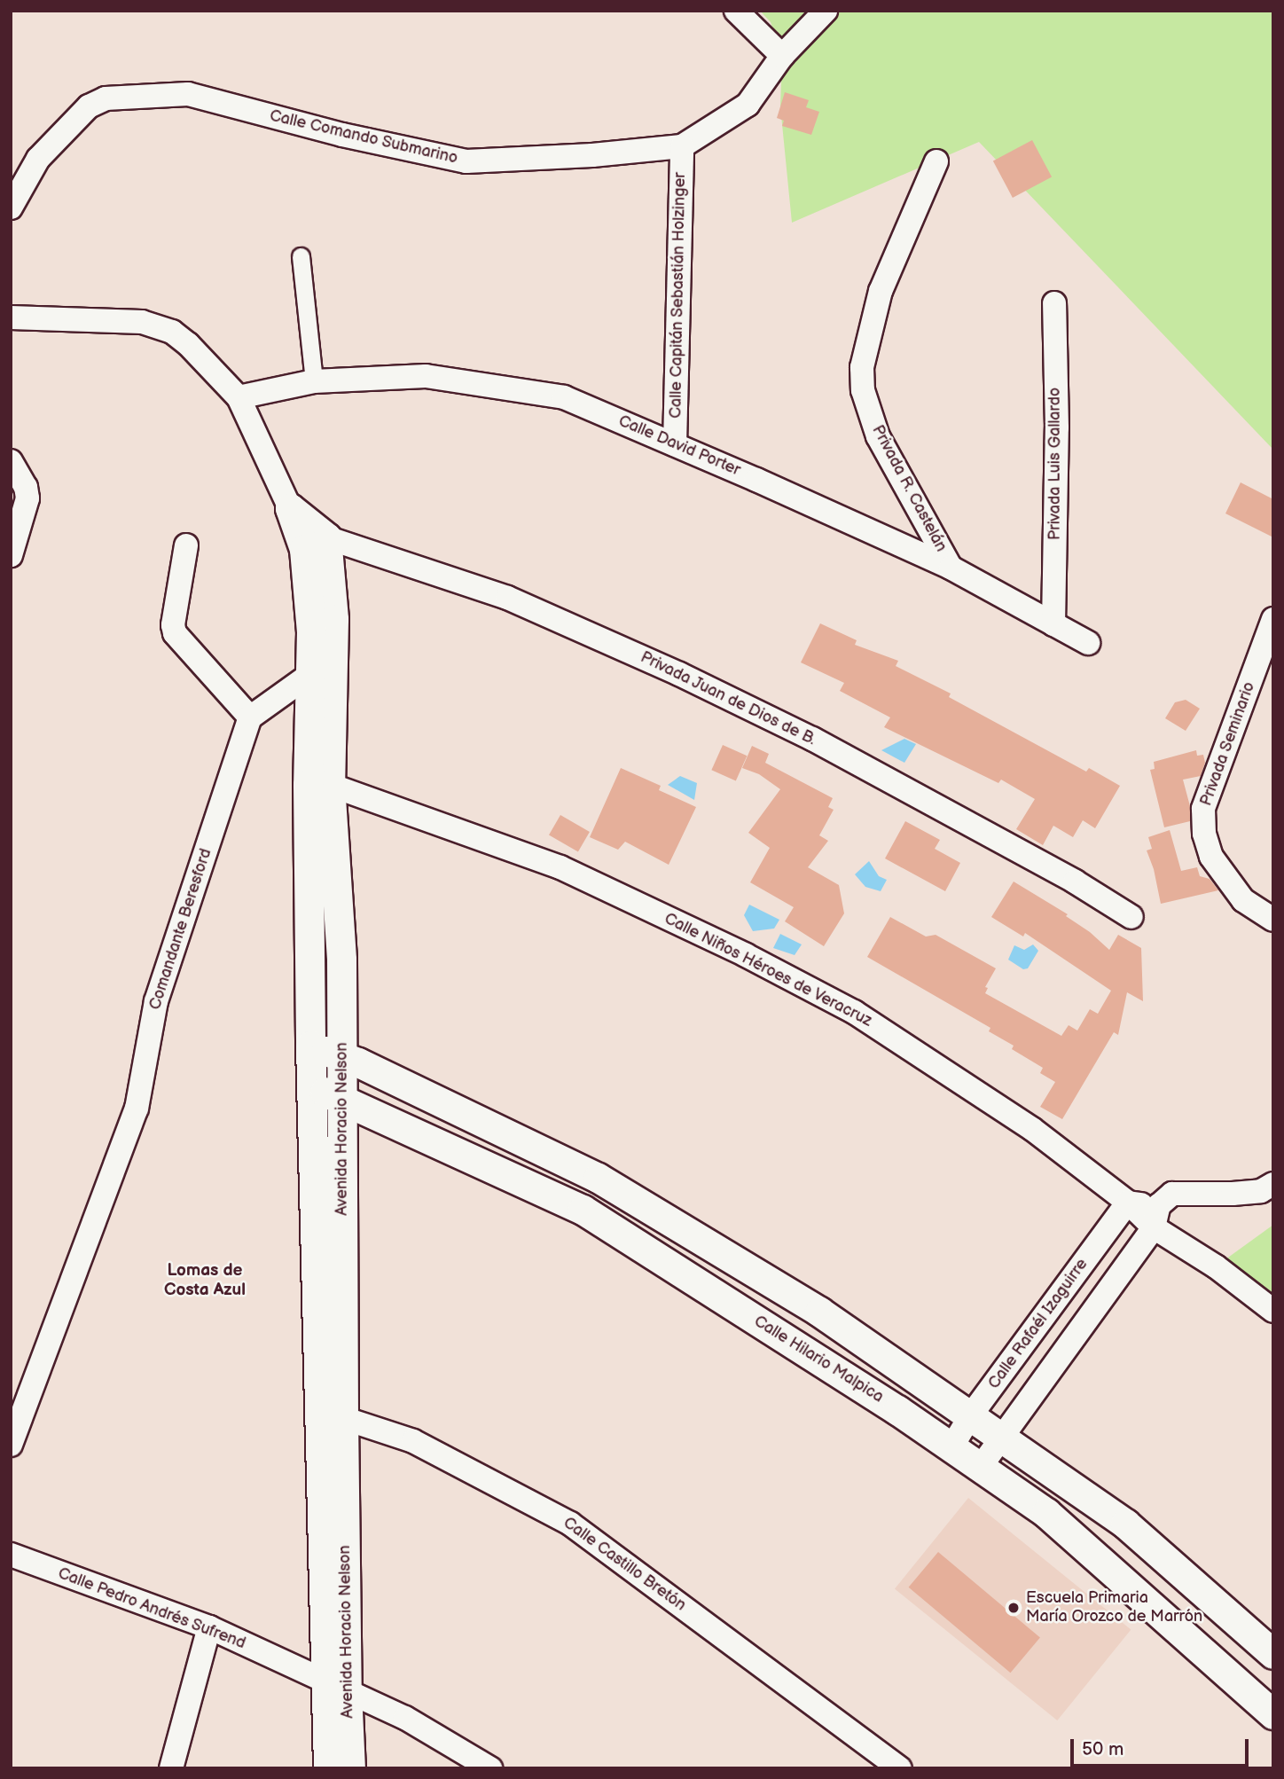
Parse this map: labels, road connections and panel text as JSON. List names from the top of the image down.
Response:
{
  "streets": {
    "street": [
      "Calle Comando Submarino",
      "Calle Capitán Sebastián Holzinger",
      "Calle David Porter",
      "Privada Luis Gallardo",
      "Privada R. Castelán",
      "Privada Juan de Dios de B.",
      "Privada Seminario",
      "Comandante Beresford",
      "Calle Niños Héroes de Veracruz",
      "Avenida Horacio Nelson",
      "Calle Rafaél Izaguirre",
      "Calle Hilario Malpica",
      "Calle Castillo Bretón",
      "Calle Pedro Andrés Sufrend"
    ]
  },
  "crossings": [
    ["Calle Comando Submarino", "Calle Capitán Sebastián Holzinger"],
    ["Calle Capitán Sebastián Holzinger", "Calle David Porter"],
    ["Calle David Porter", "Privada Luis Gallardo"],
    ["Calle David Porter", "Privada R. Castelán"],
    ["Privada Juan de Dios de B.", "Avenida Horacio Nelson"],
    ["Calle Niños Héroes de Veracruz", "Avenida Horacio Nelson"],
    ["Calle Niños Héroes de Veracruz", "Calle Rafaél Izaguirre"],
    ["Avenida Horacio Nelson", "Calle Hilario Malpica"],
    ["Avenida Horacio Nelson", "Calle Castillo Bretón"],
    ["Avenida Horacio Nelson", "Calle Pedro Andrés Sufrend"],
    ["Calle Rafaél Izaguirre", "Calle Hilario Malpica"]
  ],
  "districts": ["Lomas de Costa Azul"],
  "places": ["Escuela Primaria María Orozco de Marrón"],
  "scale_bar": "50 m"
}
